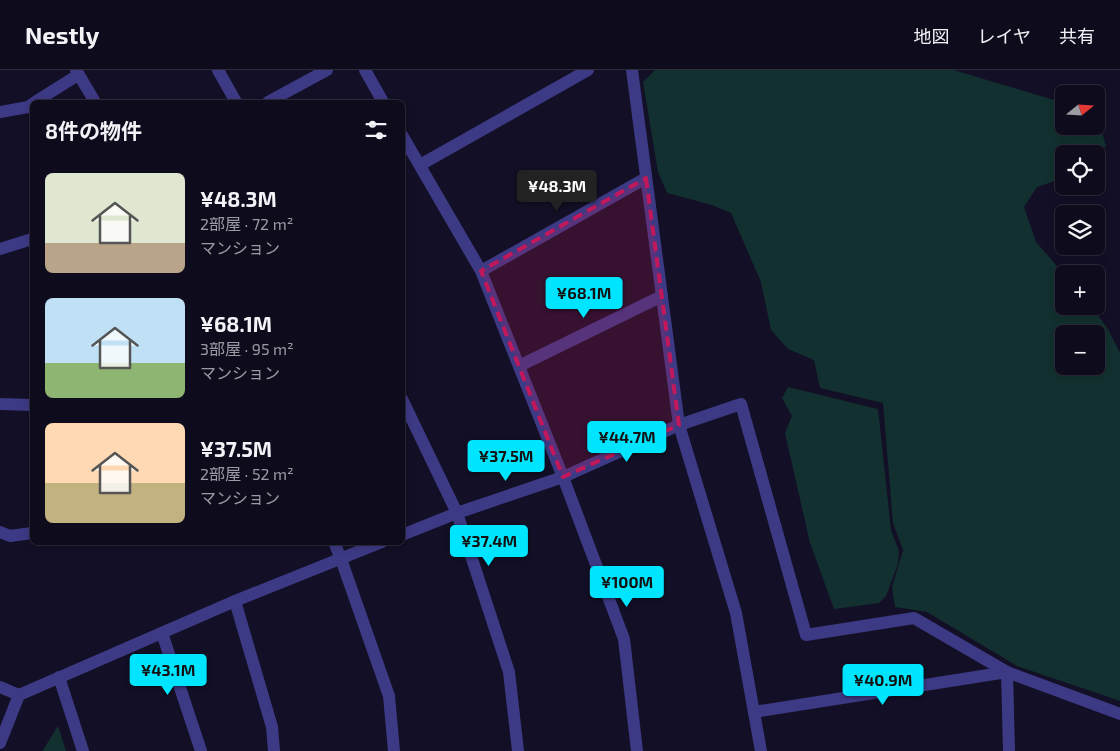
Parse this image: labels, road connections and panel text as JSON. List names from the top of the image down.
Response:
{
  "north": "right",
  "page": {
    "header": "Nestly",
    "nav": ["地図", "レイヤ", "共有"],
    "map_buttons": ["+", "−"],
    "heading": "8件の物件",
    "list": [
      {
        "name": "¥48.3M",
        "note": "2部屋 · 72 m² · マンション"
      },
      {
        "name": "¥68.1M",
        "note": "3部屋 · 95 m² · マンション"
      },
      {
        "name": "¥37.5M",
        "note": "2部屋 · 52 m² · マンション"
      }
    ],
    "price": [
      "¥48.3M",
      "¥68.1M",
      "¥44.7M",
      "¥37.5M",
      "¥37.4M",
      "¥100M",
      "¥43.1M",
      "¥40.9M"
    ]
  }
}
